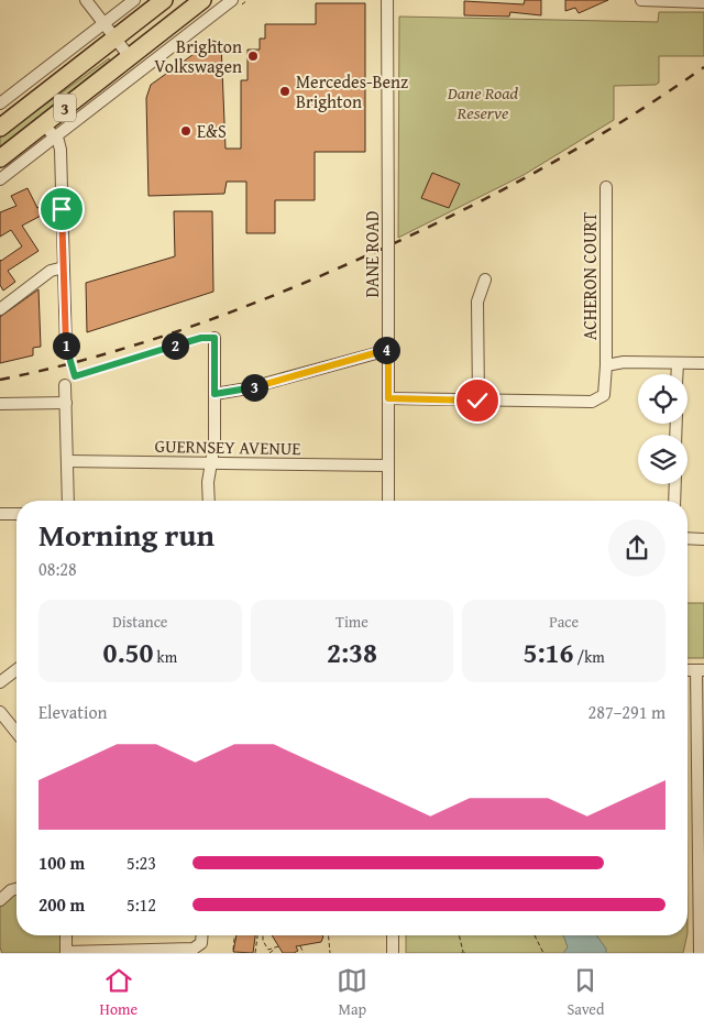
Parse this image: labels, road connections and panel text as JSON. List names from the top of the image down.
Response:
{
  "streets": {
    "highway": ["3"],
    "street": ["DANE ROAD", "ACHERON COURT", "GUERNSEY AVENUE"]
  },
  "crossings": [
    ["DANE ROAD", "ACHERON COURT"],
    ["DANE ROAD", "GUERNSEY AVENUE"]
  ],
  "parks": ["Dane Road Reserve"],
  "places": ["Brighton Volkswagen", "Mercedes-Benz Brighton", "E&S"],
  "page": {
    "pins": [
      "1",
      "2",
      "4",
      "3"
    ],
    "heading": ["Morning run", "08:28"],
    "stats": [
      ["Distance", "0.50 km"],
      ["Time", "2:38"],
      ["Pace", "5:16 /km"]
    ],
    "chart": ["Elevation", "287–291 m"],
    "list": [
      {
        "name": "100 m",
        "note": "5:23"
      },
      {
        "name": "200 m",
        "note": "5:12"
      }
    ],
    "tabs": ["Home", "Map", "Saved"]
  }
}
